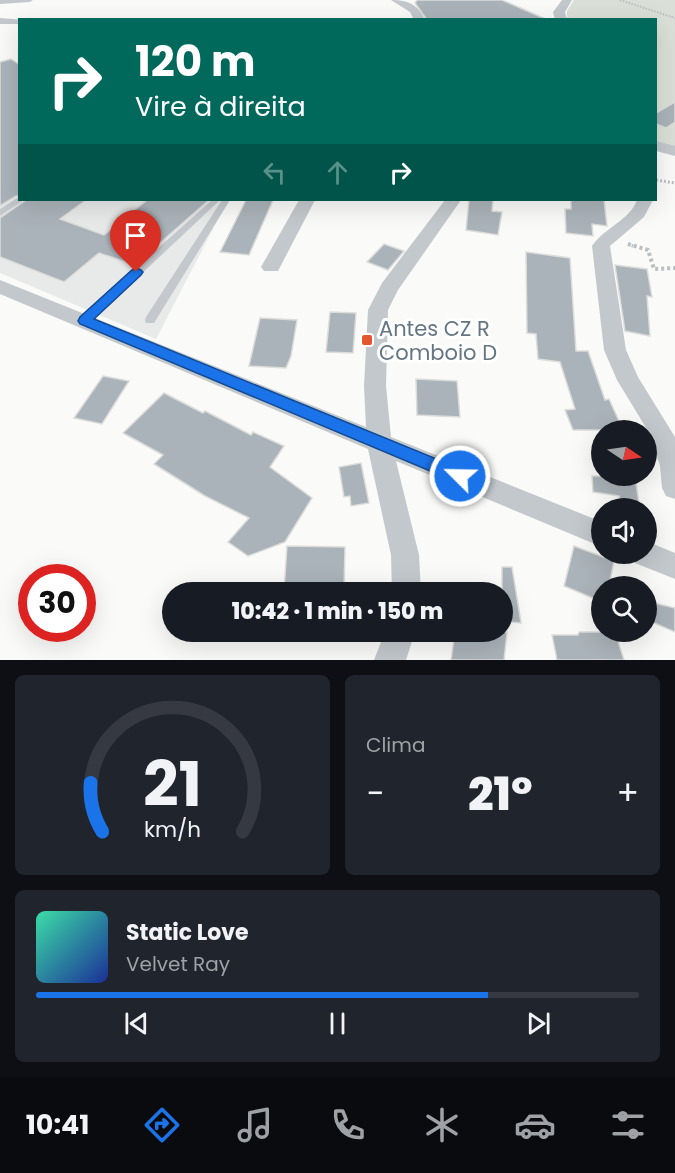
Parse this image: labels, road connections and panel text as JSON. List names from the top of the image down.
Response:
{
  "places": {
    "transit": ["Antes CZ R Comboio D"]
  },
  "north": "right",
  "page": {
    "turn": ["120 m", "Vire à direita"],
    "limit": "30",
    "trip": "10:42 · 1 min · 150 m",
    "tile": "Clima",
    "heat": ["−", "21°", "+"],
    "song": ["Static Love", "Velvet Ray"],
    "tabs": "10:41",
    "gauge": ["21", "km/h"]
  }
}
